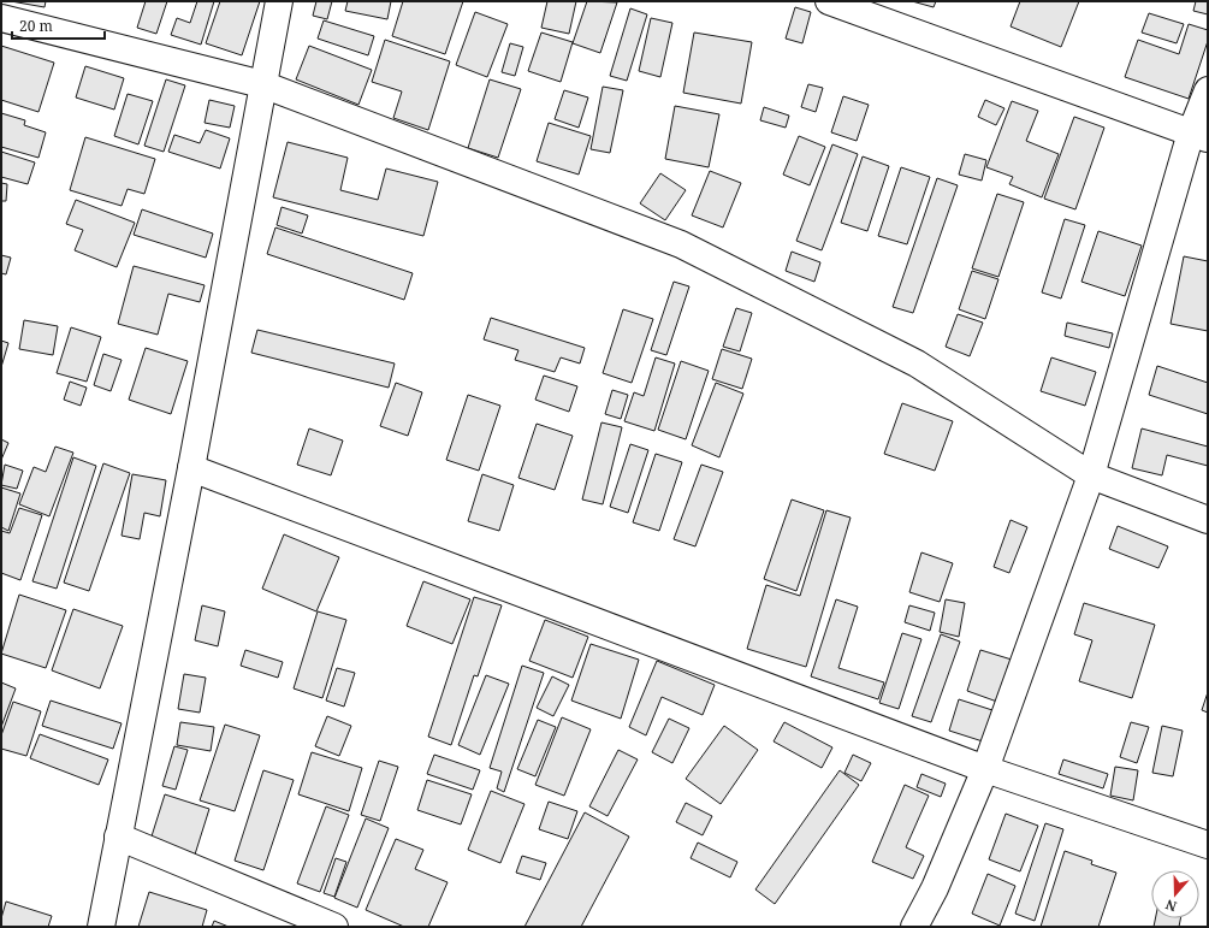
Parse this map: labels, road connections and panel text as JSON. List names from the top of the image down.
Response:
{
  "scale_bar": "20 m",
  "north": "bottom"
}
